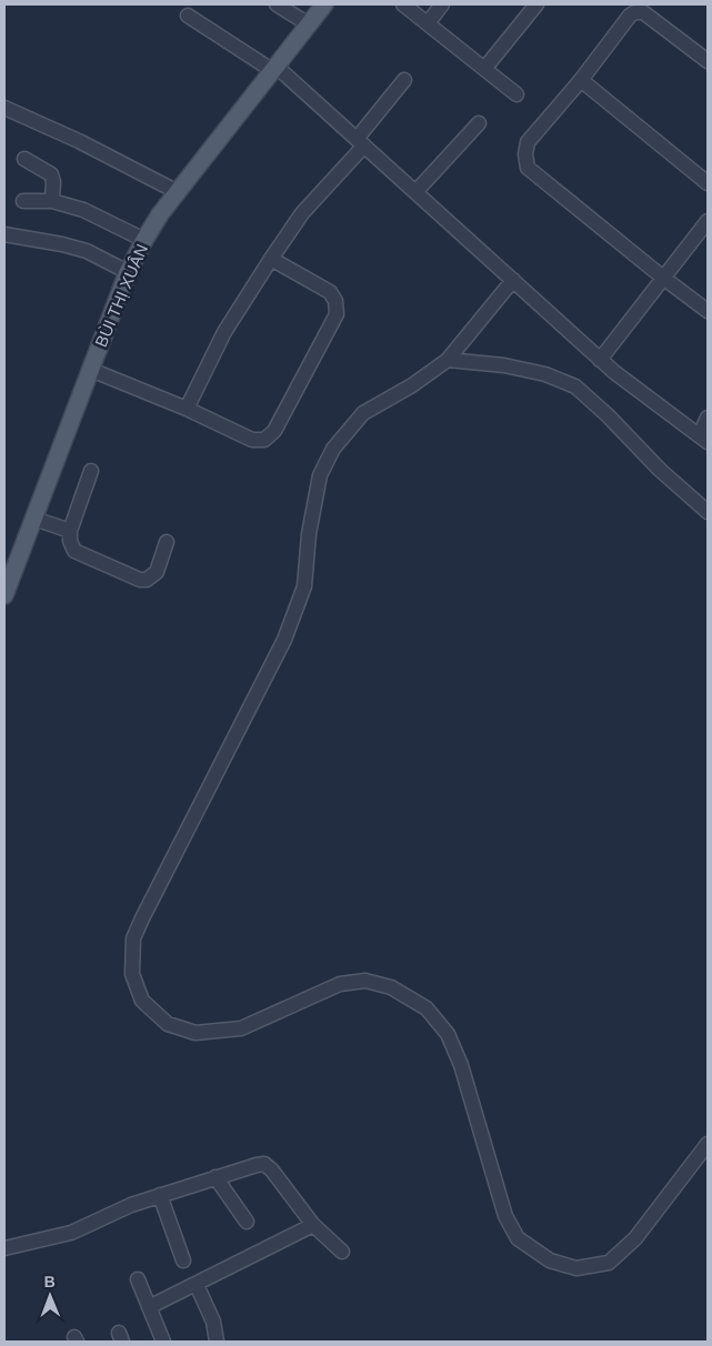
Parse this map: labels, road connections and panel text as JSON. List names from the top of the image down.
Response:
{
  "streets": {
    "main road": ["BÙI THỊ XUÂN"]
  },
  "north": "top"
}
